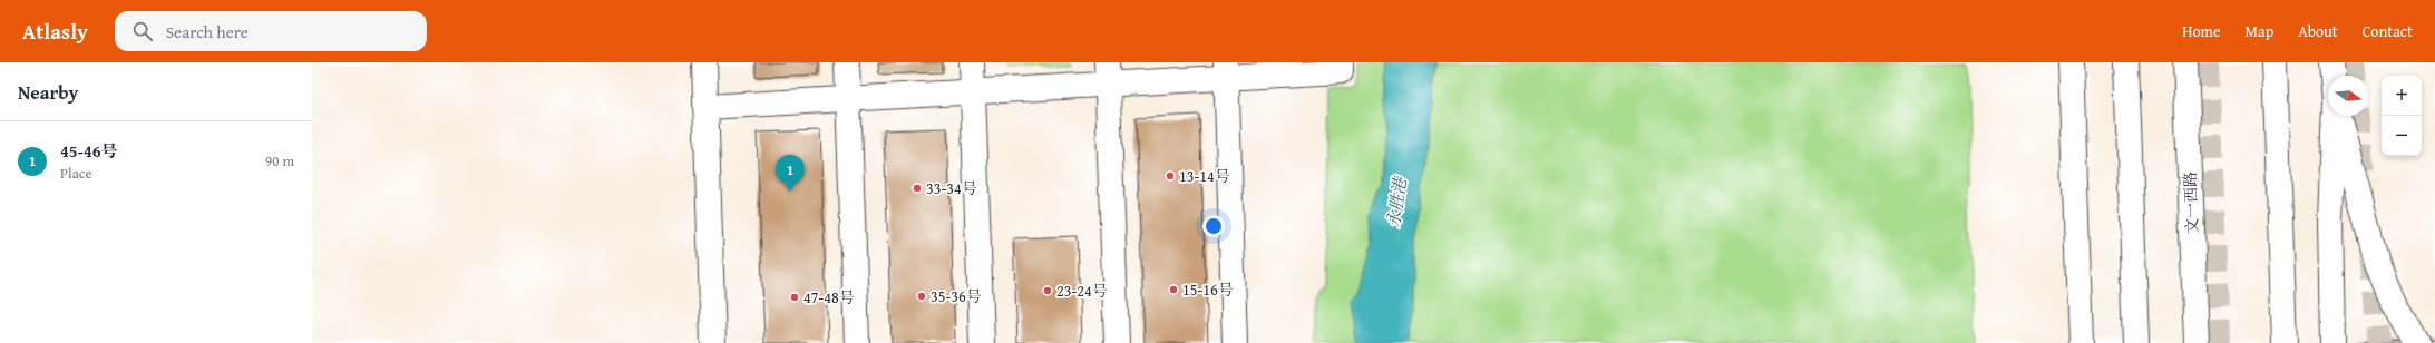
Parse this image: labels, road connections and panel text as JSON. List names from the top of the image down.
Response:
{
  "streets": {
    "main road": ["文一西路"]
  },
  "water": ["永胜港"],
  "places": [
    "13-14号",
    "33-34号",
    "15-16号",
    "23-24号",
    "35-36号",
    "47-48号"
  ],
  "north": "right",
  "page": {
    "header": "Atlasly",
    "search": "Search here",
    "nav": [
      "Home",
      "Map",
      "About",
      "Contact"
    ],
    "heading": "Nearby",
    "map_buttons": ["+", "−"],
    "list": [
      {
        "mark": "1",
        "name": "45-46号",
        "note": "Place",
        "value": "90 m"
      }
    ],
    "pins": "1"
  }
}
